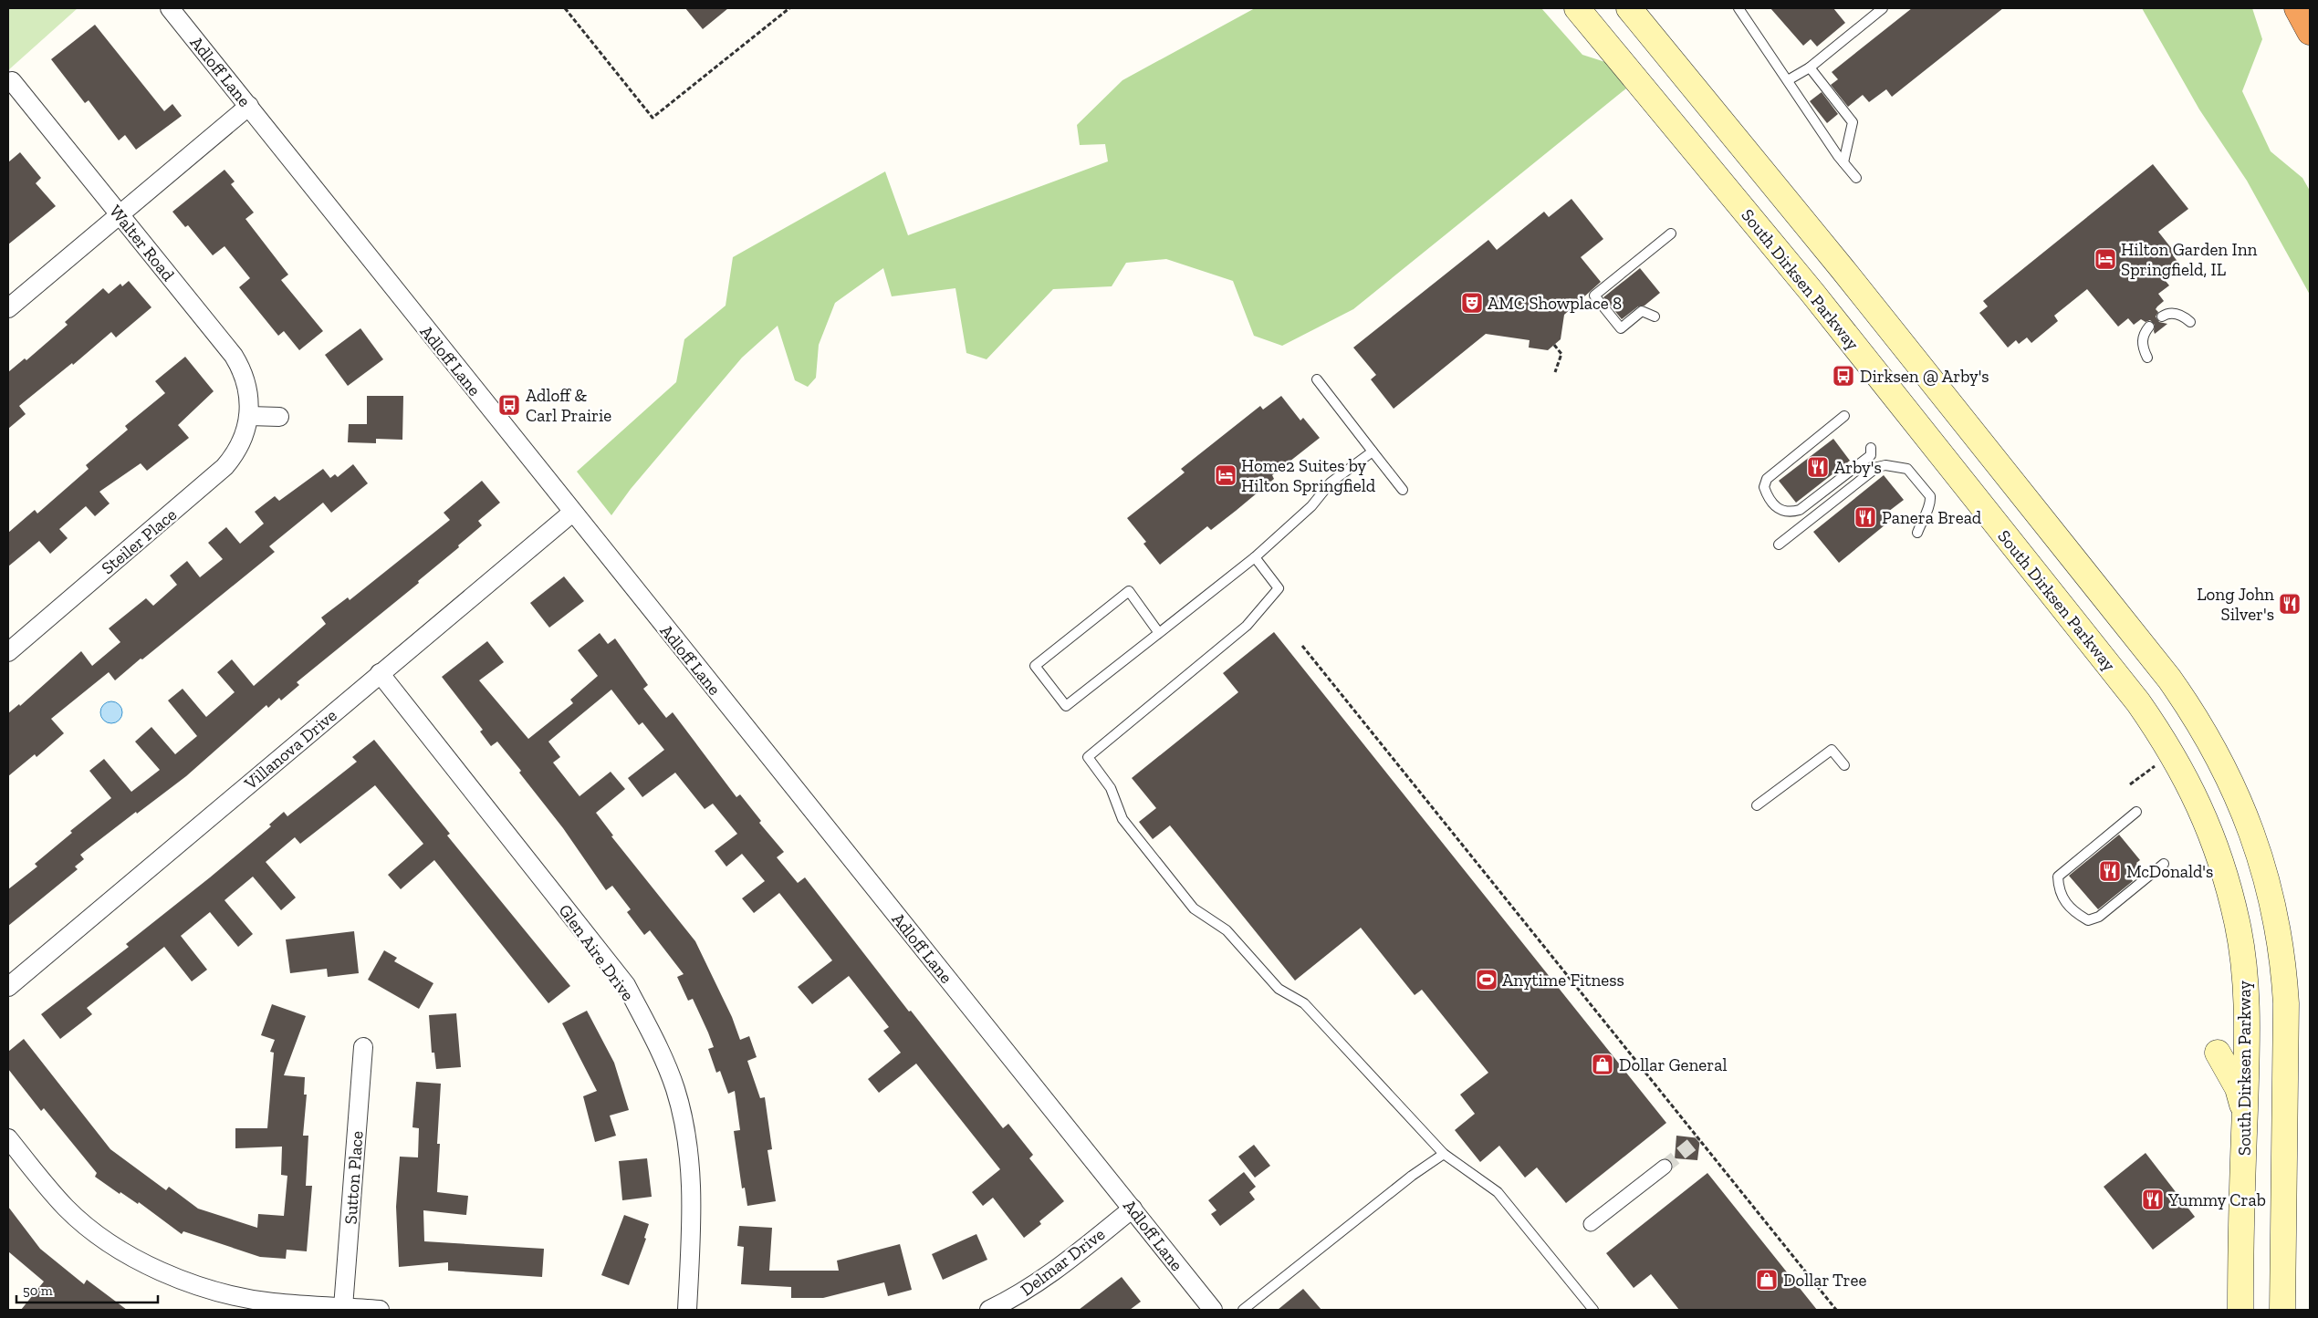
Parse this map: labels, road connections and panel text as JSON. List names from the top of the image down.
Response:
{
  "streets": {
    "main road": ["South Dirksen Parkway"],
    "street": [
      "Adloff Lane",
      "Walter Road",
      "Steiler Place",
      "Villanova Drive",
      "Glen Aire Drive",
      "Sutton Place",
      "Delmar Drive"
    ]
  },
  "crossings": [
    ["Adloff Lane", "Villanova Drive"],
    ["Adloff Lane", "Delmar Drive"],
    ["Walter Road", "Steiler Place"],
    ["Villanova Drive", "Glen Aire Drive"]
  ],
  "places": {
    "hotel": ["Hilton Garden Inn Springfield, IL", "Home2 Suites by Hilton Springfield"],
    "theatre": ["AMC Showplace 8"],
    "bus stop": ["Dirksen @ Arby's", "Adloff & Carl Prairie"],
    "restaurant": [
      "Arby's",
      "Panera Bread",
      "Long John Silver's",
      "McDonald's",
      "Yummy Crab"
    ],
    "sports": ["Anytime Fitness"],
    "shop": ["Dollar General", "Dollar Tree"]
  },
  "scale_bar": "50 m"
}
